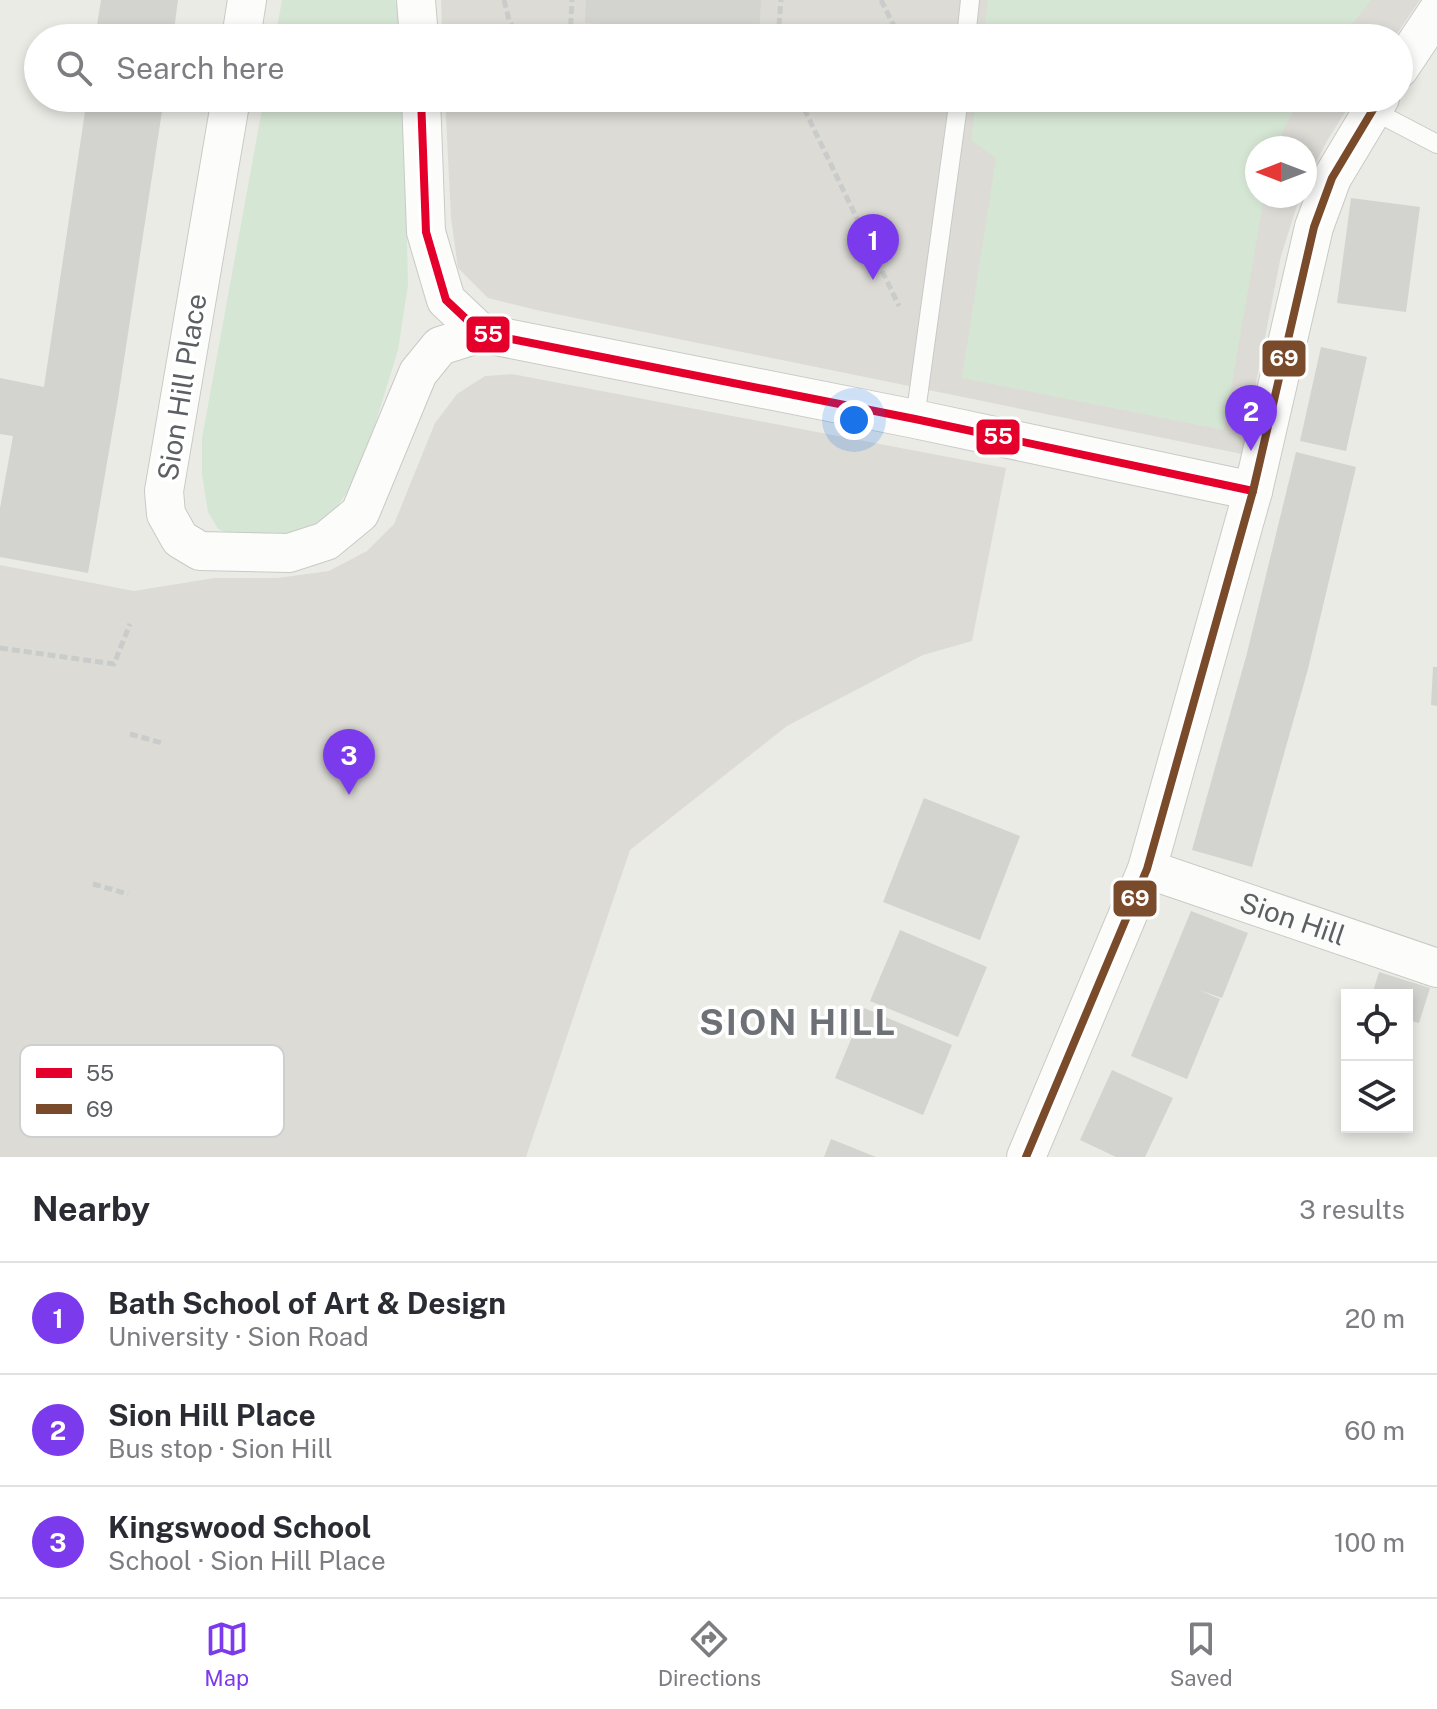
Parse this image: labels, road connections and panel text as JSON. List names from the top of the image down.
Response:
{
  "streets": {
    "street": ["Sion Hill Place", "Sion Hill"]
  },
  "districts": ["SION HILL"],
  "lines": ["transit line 55", "transit line 69"],
  "legend": ["55", "69"],
  "north": "left",
  "page": {
    "search": "Search here",
    "pins": ["1", "2", "3"],
    "heading": ["Nearby", "3 results"],
    "list": [
      {
        "mark": "1",
        "name": "Bath School of Art & Design",
        "note": "University · Sion Road",
        "value": "20 m"
      },
      {
        "mark": "2",
        "name": "Sion Hill Place",
        "note": "Bus stop · Sion Hill",
        "value": "60 m"
      },
      {
        "mark": "3",
        "name": "Kingswood School",
        "note": "School · Sion Hill Place",
        "value": "100 m"
      }
    ],
    "nav": ["Map", "Directions", "Saved"]
  }
}
